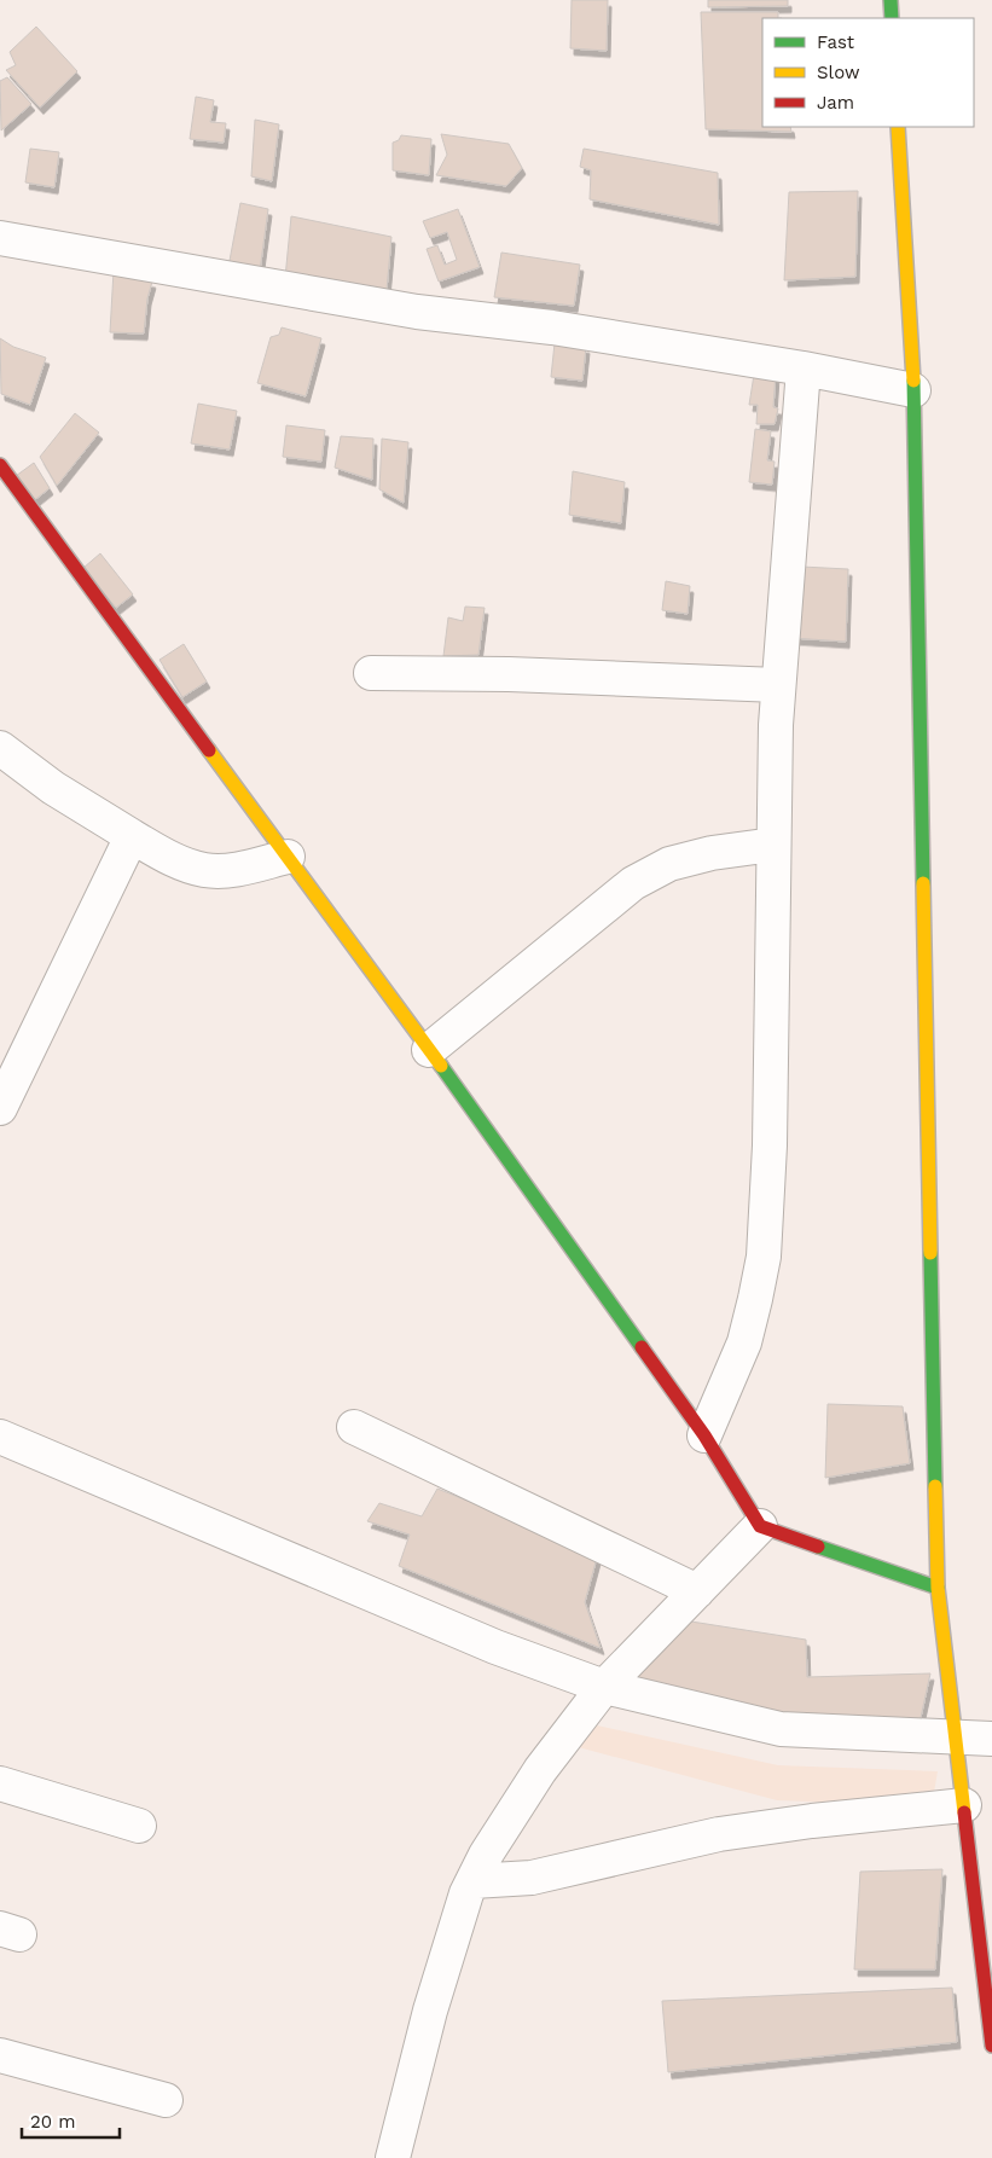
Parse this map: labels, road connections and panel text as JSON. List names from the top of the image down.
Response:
{
  "legend": ["Fast", "Slow", "Jam"],
  "scale_bar": "20 m"
}
